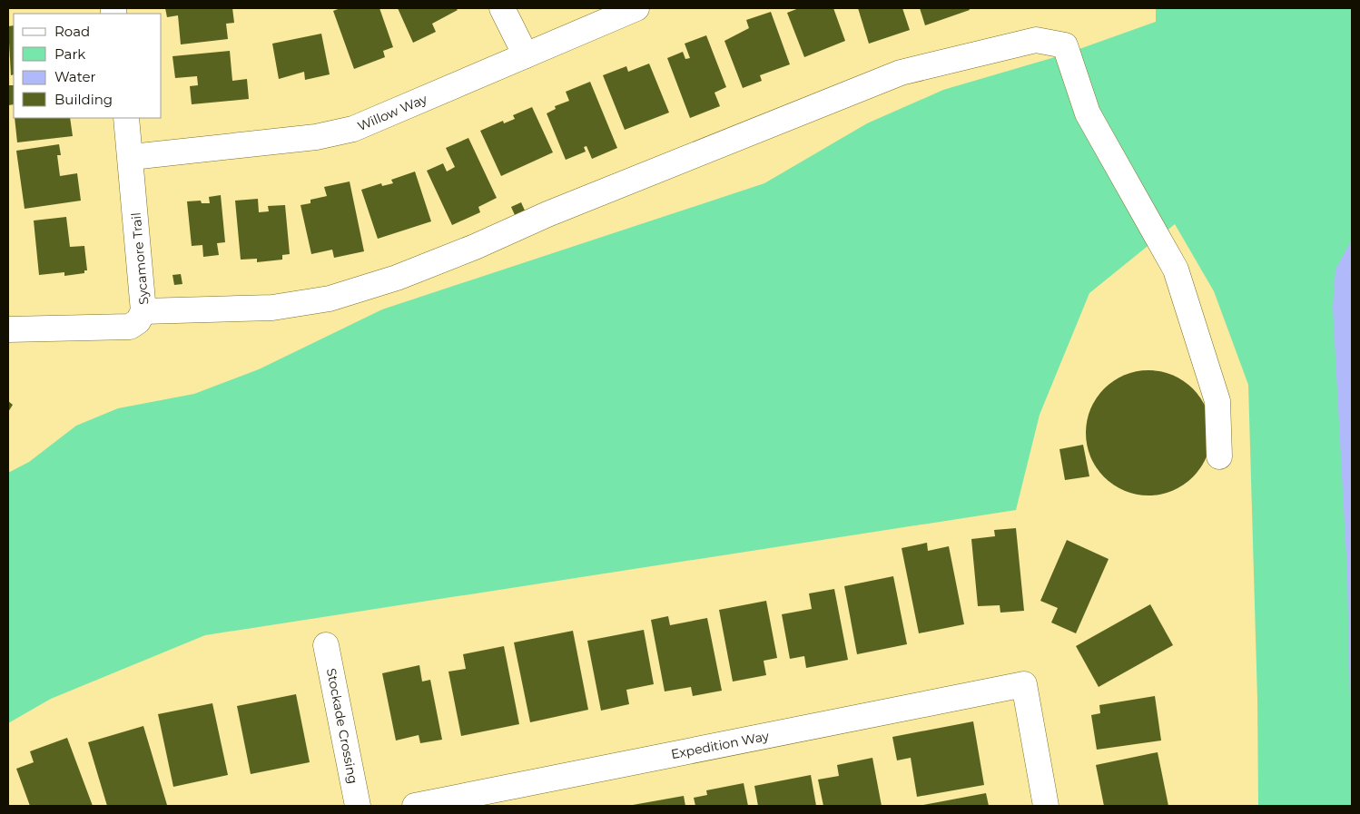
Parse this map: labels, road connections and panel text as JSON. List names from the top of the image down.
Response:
{
  "streets": {
    "street": [
      "Willow Way",
      "Sycamore Trail",
      "Stockade Crossing",
      "Expedition Way"
    ]
  },
  "crossings": [
    ["Willow Way", "Sycamore Trail"]
  ],
  "legend": [
    "Road",
    "Park",
    "Water",
    "Building"
  ]
}
